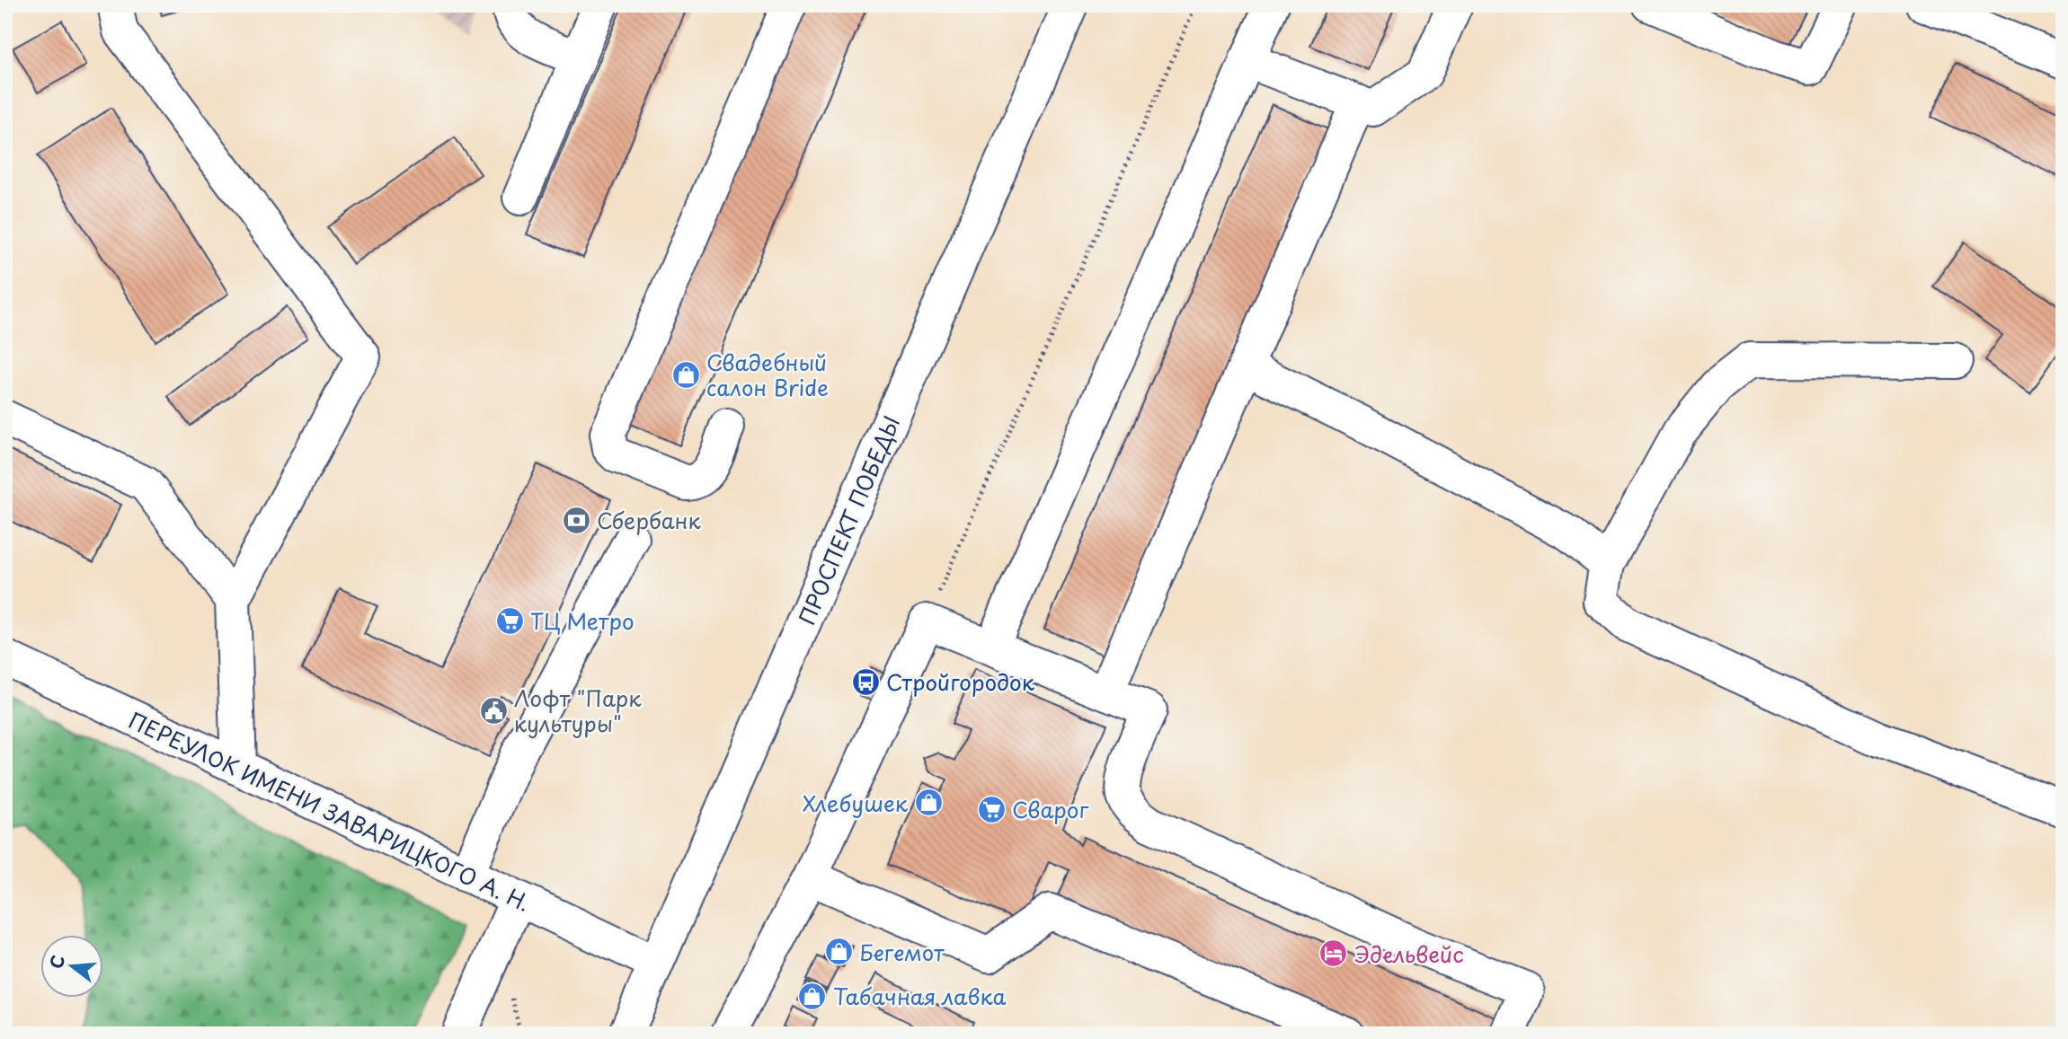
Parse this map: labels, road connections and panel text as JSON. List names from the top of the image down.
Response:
{
  "streets": {
    "main road": ["ПРОСПЕКТ ПОБЕДЫ", "ПЕРЕУЛОК ИМЕНИ ЗАВАРИЦКОГО А. Н."]
  },
  "crossings": [
    ["ПРОСПЕКТ ПОБЕДЫ", "ПЕРЕУЛОК ИМЕНИ ЗАВАРИЦКОГО А. Н."]
  ],
  "places": {
    "shop": [
      "Свадебный салон Bride",
      "Хлебушек",
      "Бегемот",
      "Табачная лавка"
    ],
    "bank": ["Сбербанк"],
    "supermarket": ["ТЦ Метро", "Сварог"],
    "bus stop": ["Стройгородок"],
    "public building": ["Лофт \"Парк культуры\""],
    "hotel": ["Эдельвейс"]
  },
  "north": "left"
}
